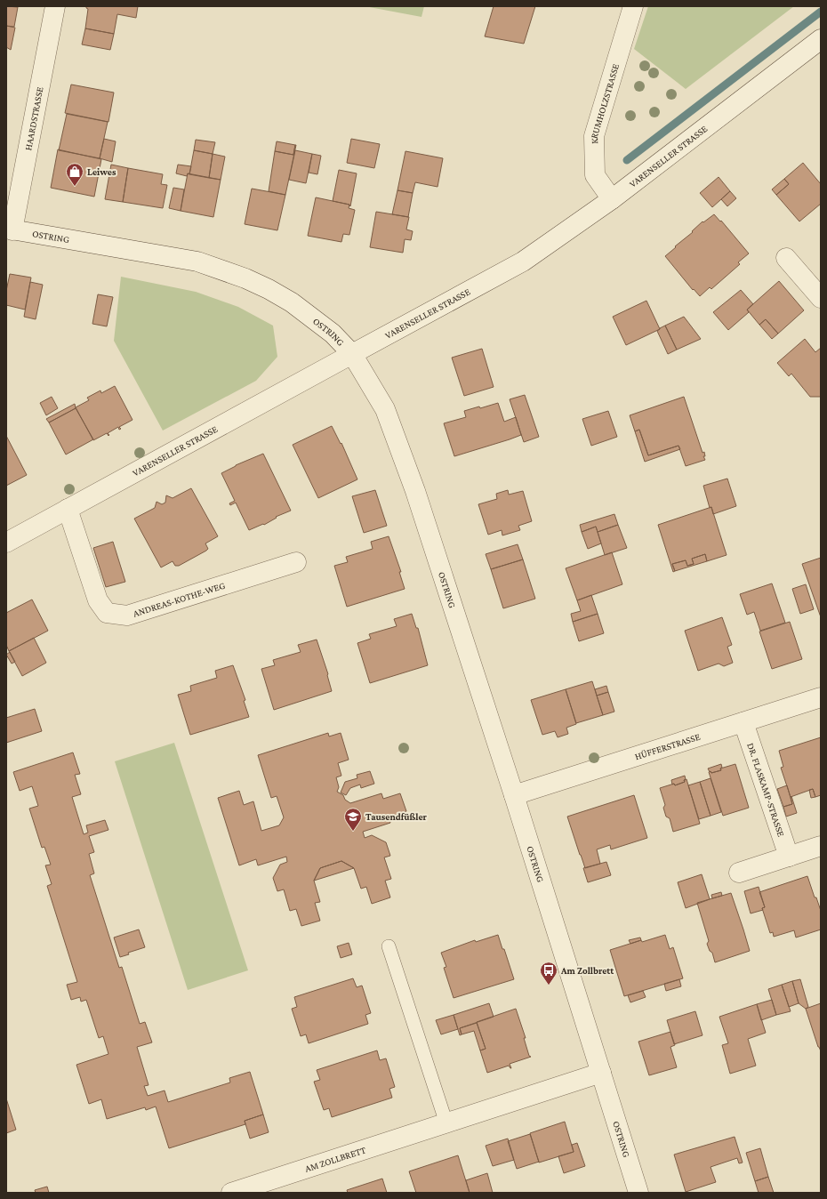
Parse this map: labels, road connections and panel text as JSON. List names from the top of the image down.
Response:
{
  "streets": {
    "street": [
      "KRUMHOLZSTRASSE",
      "HAARDSTRASSE",
      "VARENSELLER STRASSE",
      "OSTRING",
      "ANDREAS-KOTHE-WEG",
      "HÜFFERSTRASSE",
      "DR. FLASKAMP-STRASSE",
      "AM ZOLLBRETT"
    ]
  },
  "crossings": [
    ["KRUMHOLZSTRASSE", "VARENSELLER STRASSE"],
    ["HAARDSTRASSE", "OSTRING"],
    ["VARENSELLER STRASSE", "OSTRING"],
    ["VARENSELLER STRASSE", "ANDREAS-KOTHE-WEG"],
    ["OSTRING", "HÜFFERSTRASSE"],
    ["OSTRING", "AM ZOLLBRETT"],
    ["HÜFFERSTRASSE", "DR. FLASKAMP-STRASSE"]
  ],
  "places": {
    "shop": ["Leiwes"],
    "school or university": ["Tausendfüßler"],
    "bus stop": ["Am Zollbrett"]
  }
}
